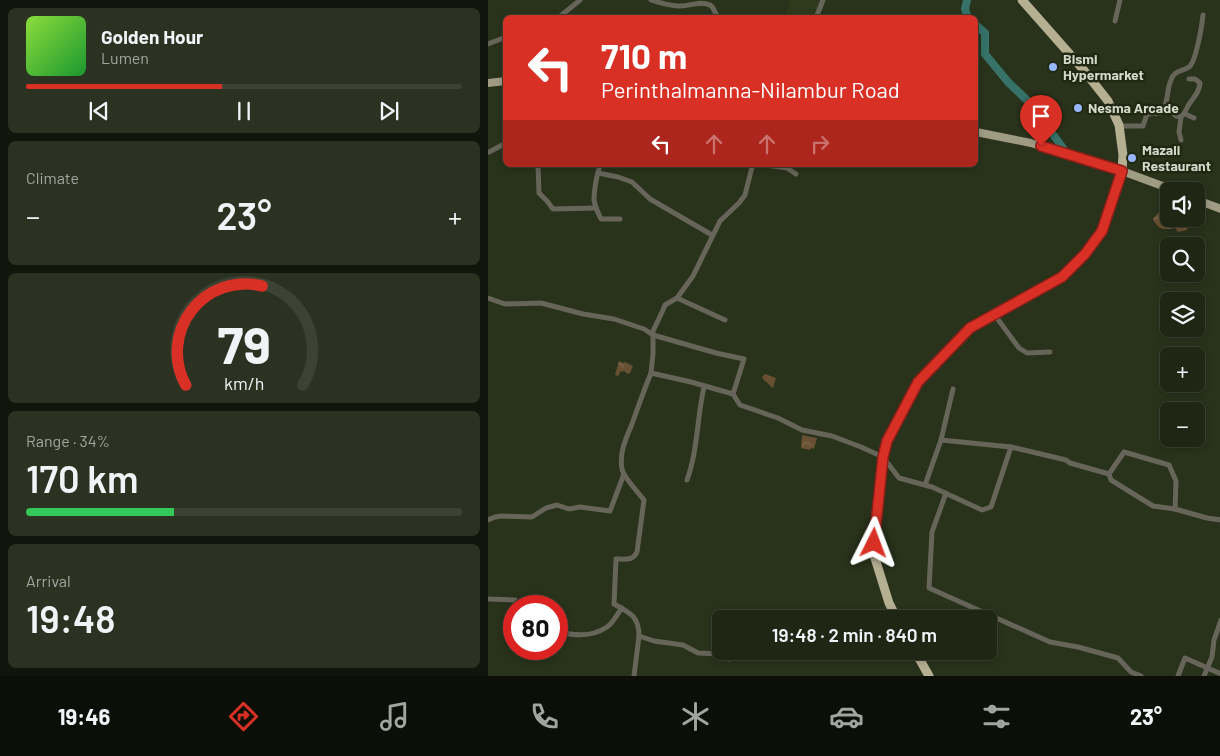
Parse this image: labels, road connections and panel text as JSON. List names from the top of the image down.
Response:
{
  "places": ["Bismi Hypermarket", "Nesma Arcade", "Mazali Restaurant"],
  "page": {
    "turn": ["710 m", "Perinthalmanna-Nilambur Road"],
    "song": ["Golden Hour", "Lumen"],
    "tile": [
      "Climate",
      ["Range · 34%", "170 km"],
      ["Arrival", "19:48"]
    ],
    "map_buttons": ["+", "−"],
    "heat": ["−", "23°", "+"],
    "limit": "80",
    "trip": "19:48 · 2 min · 840 m",
    "tabs": ["19:46", "23°"],
    "gauge": ["79", "km/h"]
  }
}
